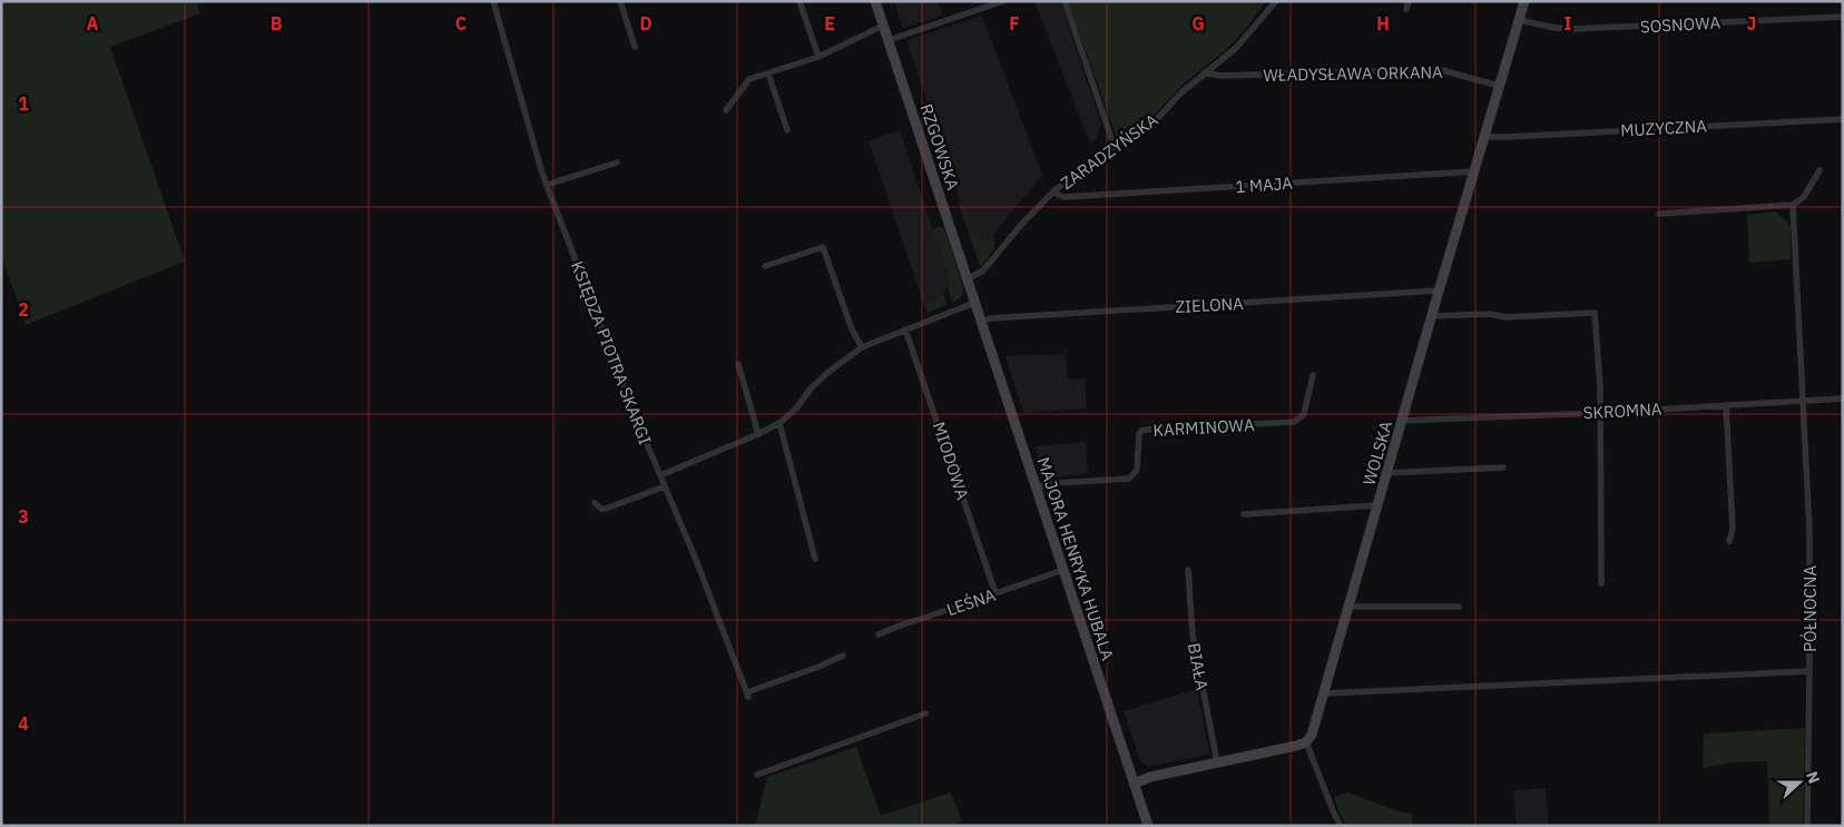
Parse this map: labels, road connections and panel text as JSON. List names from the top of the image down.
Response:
{
  "streets": {
    "street": [
      "SOSNOWA",
      "WŁADYSŁAWA ORKANA",
      "MUZYCZNA",
      "RZGOWSKA",
      "ZARADZYŃSKA",
      "1 MAJA",
      "ZIELONA",
      "KSIĘDZA PIOTRA SKARGI",
      "SKROMNA",
      "KARMINOWA",
      "WOLSKA",
      "MIODOWA",
      "MAJORA HENRYKA HUBALA",
      "LEŚNA",
      "PÓŁNOCNA",
      "BIAŁA"
    ]
  },
  "crossings": [
    ["SOSNOWA", "WOLSKA"],
    ["WŁADYSŁAWA ORKANA", "ZARADZYŃSKA"],
    ["WŁADYSŁAWA ORKANA", "WOLSKA"],
    ["MUZYCZNA", "WOLSKA"],
    ["RZGOWSKA", "ZARADZYŃSKA"],
    ["RZGOWSKA", "MAJORA HENRYKA HUBALA"],
    ["ZARADZYŃSKA", "1 MAJA"],
    ["1 MAJA", "WOLSKA"],
    ["ZIELONA", "WOLSKA"],
    ["ZIELONA", "MAJORA HENRYKA HUBALA"],
    ["SKROMNA", "WOLSKA"],
    ["SKROMNA", "PÓŁNOCNA"],
    ["KARMINOWA", "MAJORA HENRYKA HUBALA"],
    ["WOLSKA", "PÓŁNOCNA"],
    ["MIODOWA", "LEŚNA"],
    ["MAJORA HENRYKA HUBALA", "LEŚNA"]
  ],
  "north": "right",
  "grid": {
    "columns": [
      "A",
      "B",
      "C",
      "D",
      "E",
      "F",
      "G",
      "H",
      "I",
      "J"
    ],
    "rows": [
      "1",
      "2",
      "3",
      "4"
    ]
  }
}
